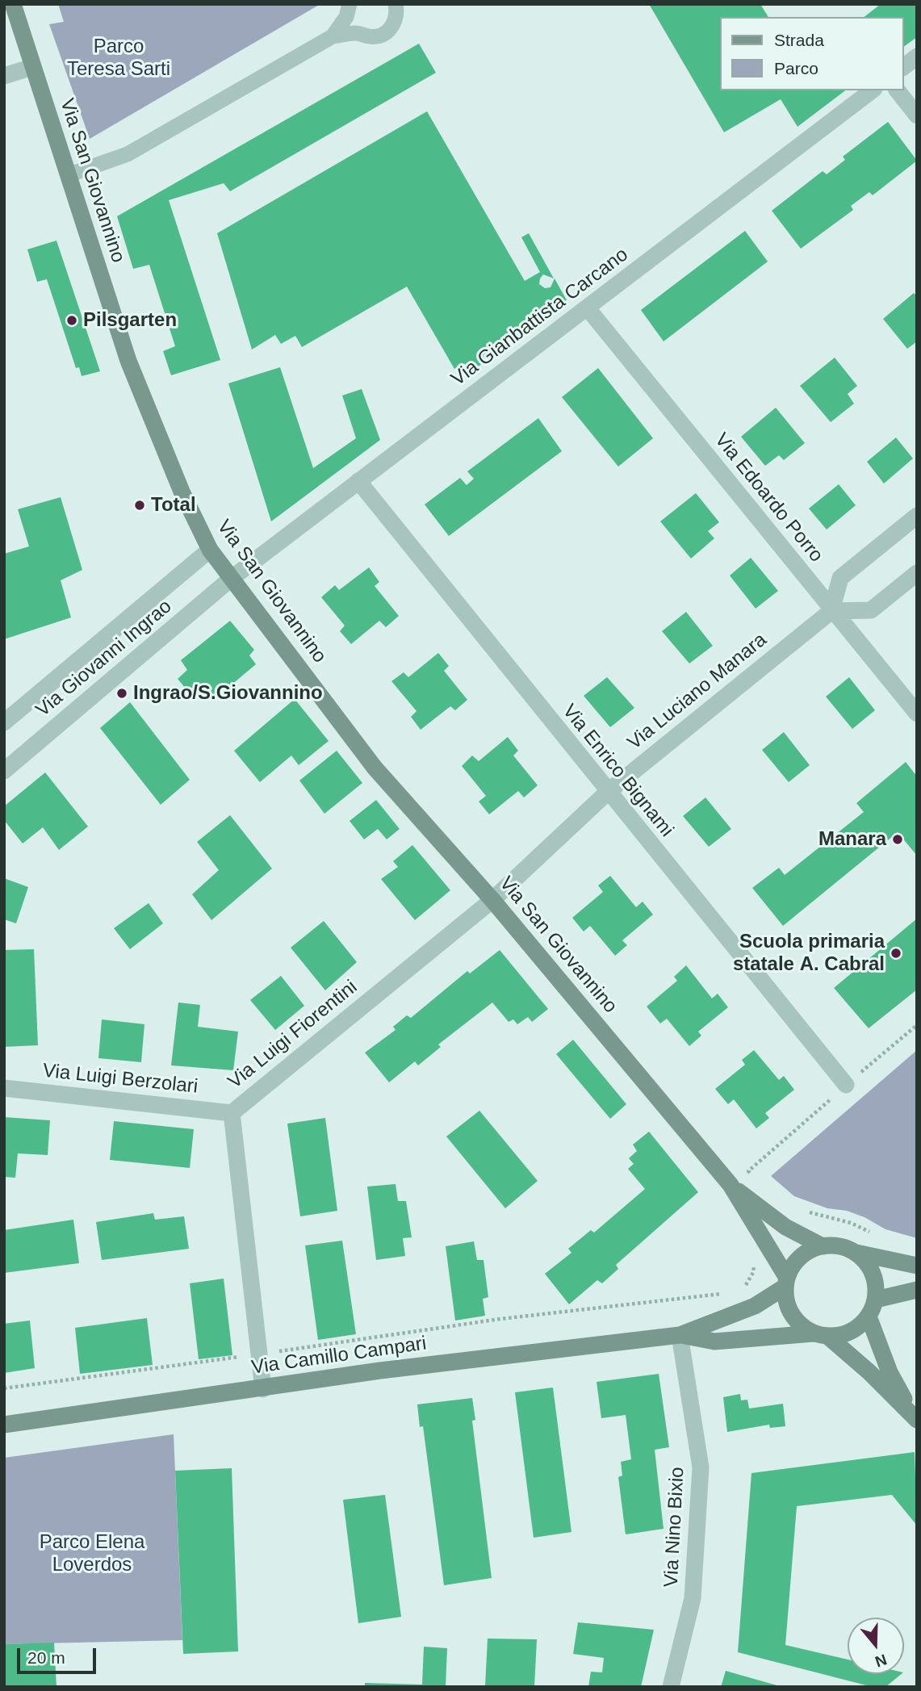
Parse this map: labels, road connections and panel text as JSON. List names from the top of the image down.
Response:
{
  "streets": {
    "street": [
      "Via San Giovannino",
      "Via Gianbattista Carcano",
      "Via Edoardo Porro",
      "Via Giovanni Ingrao",
      "Via Luciano Manara",
      "Via Enrico Bignami",
      "Via Luigi Fiorentini",
      "Via Luigi Berzolari",
      "Via Camillo Campari",
      "Via Nino Bixio"
    ]
  },
  "crossings": [
    ["Via San Giovannino", "Via Gianbattista Carcano"],
    ["Via San Giovannino", "Via Giovanni Ingrao"],
    ["Via San Giovannino", "Via Luciano Manara"],
    ["Via San Giovannino", "Via Luigi Fiorentini"],
    ["Via San Giovannino", "Via Camillo Campari"],
    ["Via Gianbattista Carcano", "Via Edoardo Porro"],
    ["Via Gianbattista Carcano", "Via Giovanni Ingrao"],
    ["Via Gianbattista Carcano", "Via Enrico Bignami"],
    ["Via Edoardo Porro", "Via Luciano Manara"],
    ["Via Luciano Manara", "Via Enrico Bignami"],
    ["Via Luciano Manara", "Via Luigi Fiorentini"],
    ["Via Luigi Fiorentini", "Via Luigi Berzolari"],
    ["Via Luigi Fiorentini", "Via Camillo Campari"],
    ["Via Camillo Campari", "Via Nino Bixio"]
  ],
  "parks": ["Parco Teresa Sarti", "Parco Elena Loverdos"],
  "places": [
    "Pilsgarten",
    "Total",
    "Ingrao/S.Giovannino",
    "Manara",
    "Scuola primaria statale A. Cabral"
  ],
  "legend": ["Strada", "Parco"],
  "scale_bar": "20 m",
  "north": "bottom"
}
